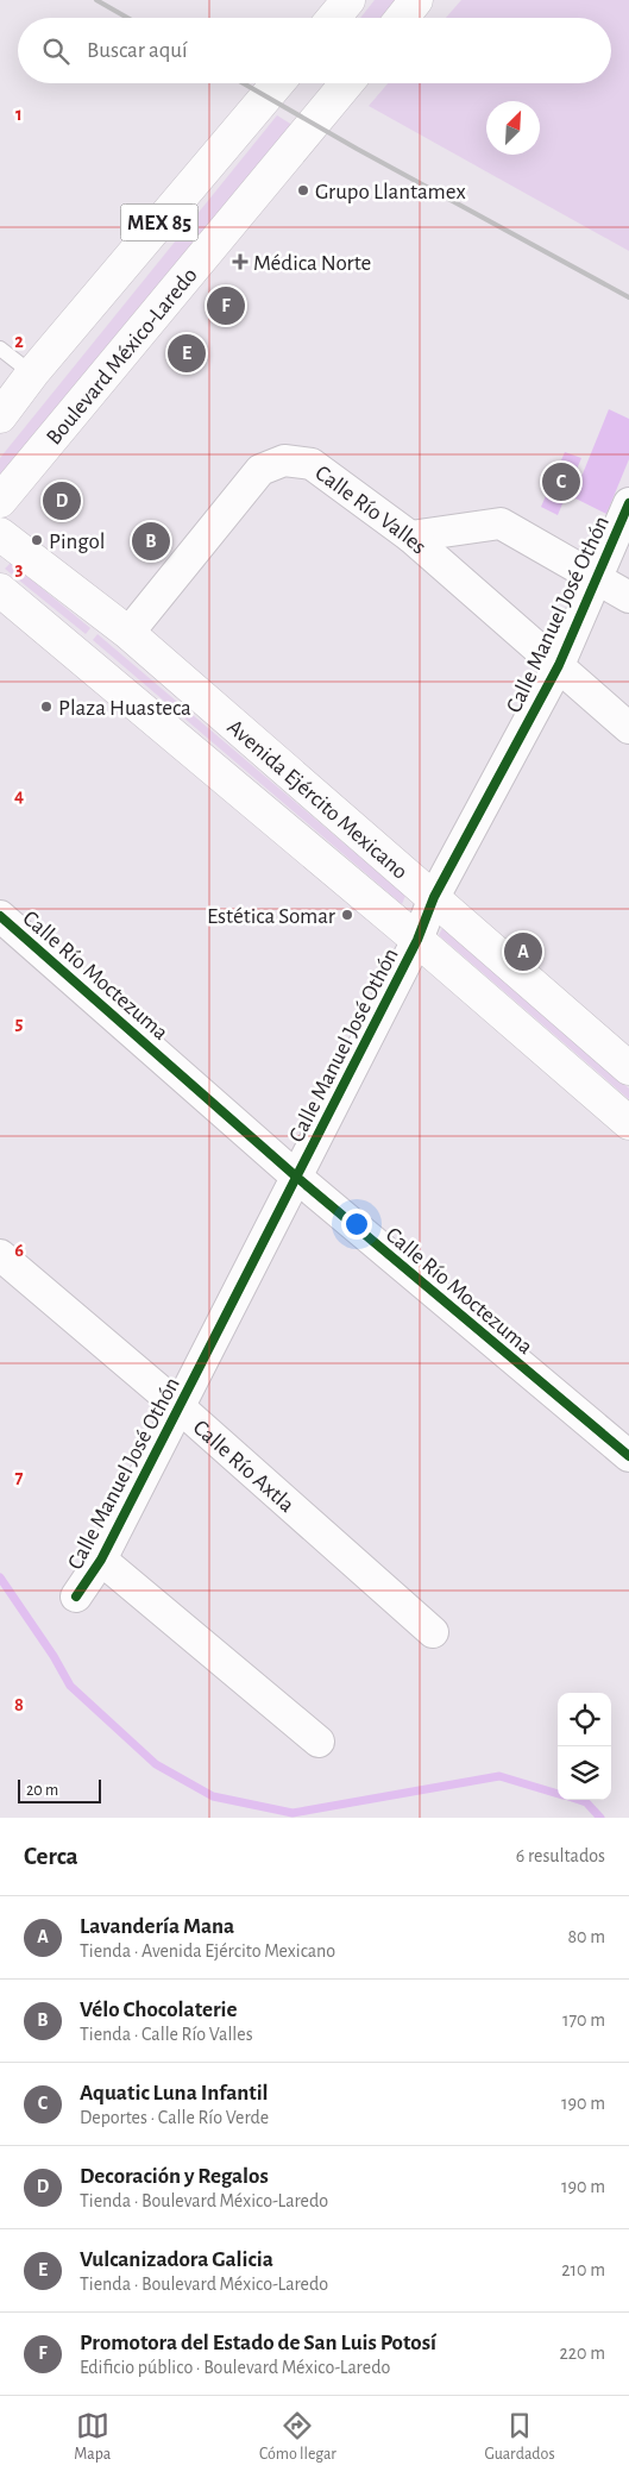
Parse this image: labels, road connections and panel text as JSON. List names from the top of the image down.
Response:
{
  "streets": {
    "main road": ["MEX 85", "Boulevard México-Laredo", "Avenida Ejército Mexicano"],
    "street": [
      "Calle Río Valles",
      "Calle Manuel José Othón",
      "Calle Río Moctezuma",
      "Calle Río Axtla"
    ]
  },
  "crossings": [
    ["Calle Río Valles", "Calle Manuel José Othón"],
    ["Calle Río Valles", "Avenida Ejército Mexicano"],
    ["Calle Manuel José Othón", "Avenida Ejército Mexicano"],
    ["Calle Manuel José Othón", "Calle Río Moctezuma"],
    ["Calle Manuel José Othón", "Calle Río Axtla"]
  ],
  "places": {
    "other": [
      "Grupo Llantamex",
      "Pingol",
      "Plaza Huasteca",
      "Estética Somar"
    ],
    "health": ["Médica Norte"]
  },
  "scale_bar": "20 m",
  "north": "top right",
  "page": {
    "search": "Buscar aquí",
    "pins": [
      "F",
      "E",
      "C",
      "D",
      "B",
      "A"
    ],
    "scale": "20 m",
    "heading": ["Cerca", "6 resultados"],
    "list": [
      {
        "mark": "A",
        "name": "Lavandería Mana",
        "note": "Tienda · Avenida Ejército Mexicano",
        "value": "80 m"
      },
      {
        "mark": "B",
        "name": "Vélo Chocolaterie",
        "note": "Tienda · Calle Río Valles",
        "value": "170 m"
      },
      {
        "mark": "C",
        "name": "Aquatic Luna Infantil",
        "note": "Deportes · Calle Río Verde",
        "value": "190 m"
      },
      {
        "mark": "D",
        "name": "Decoración y Regalos",
        "note": "Tienda · Boulevard México-Laredo",
        "value": "190 m"
      },
      {
        "mark": "E",
        "name": "Vulcanizadora Galicia",
        "note": "Tienda · Boulevard México-Laredo",
        "value": "210 m"
      },
      {
        "mark": "F",
        "name": "Promotora del Estado de San Luis Potosí",
        "note": "Edificio público · Boulevard México-Laredo",
        "value": "220 m"
      }
    ],
    "nav": ["Mapa", "Cómo llegar", "Guardados"]
  },
  "grid": {
    "rows": [
      "1",
      "2",
      "3",
      "4",
      "5",
      "6",
      "7",
      "8"
    ]
  }
}
